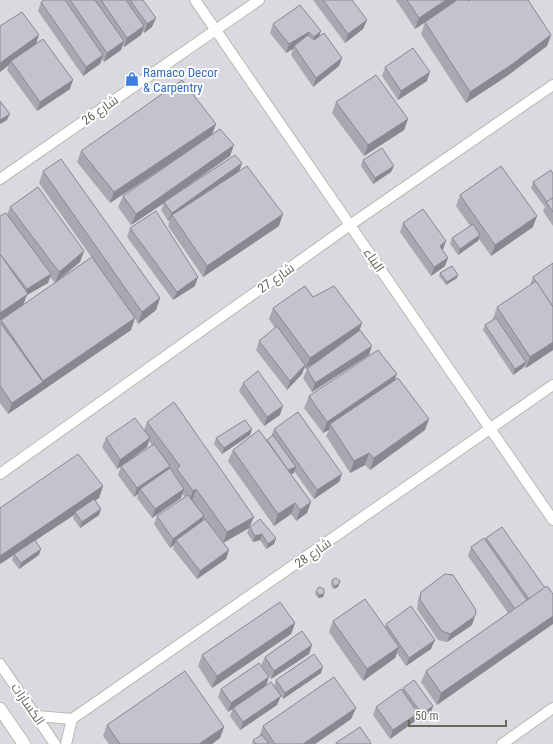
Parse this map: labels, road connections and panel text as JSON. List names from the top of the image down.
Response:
{
  "streets": {
    "street": [
      "شارع 26",
      "البناء",
      "شارع 27",
      "شارع 28",
      "الكسارات"
    ]
  },
  "crossings": [
    ["شارع 26", "البناء"],
    ["البناء", "شارع 27"],
    ["البناء", "شارع 28"]
  ],
  "places": {
    "shop": ["Ramaco Decor & Carpentry"]
  },
  "scale_bar": "50 m"
}
